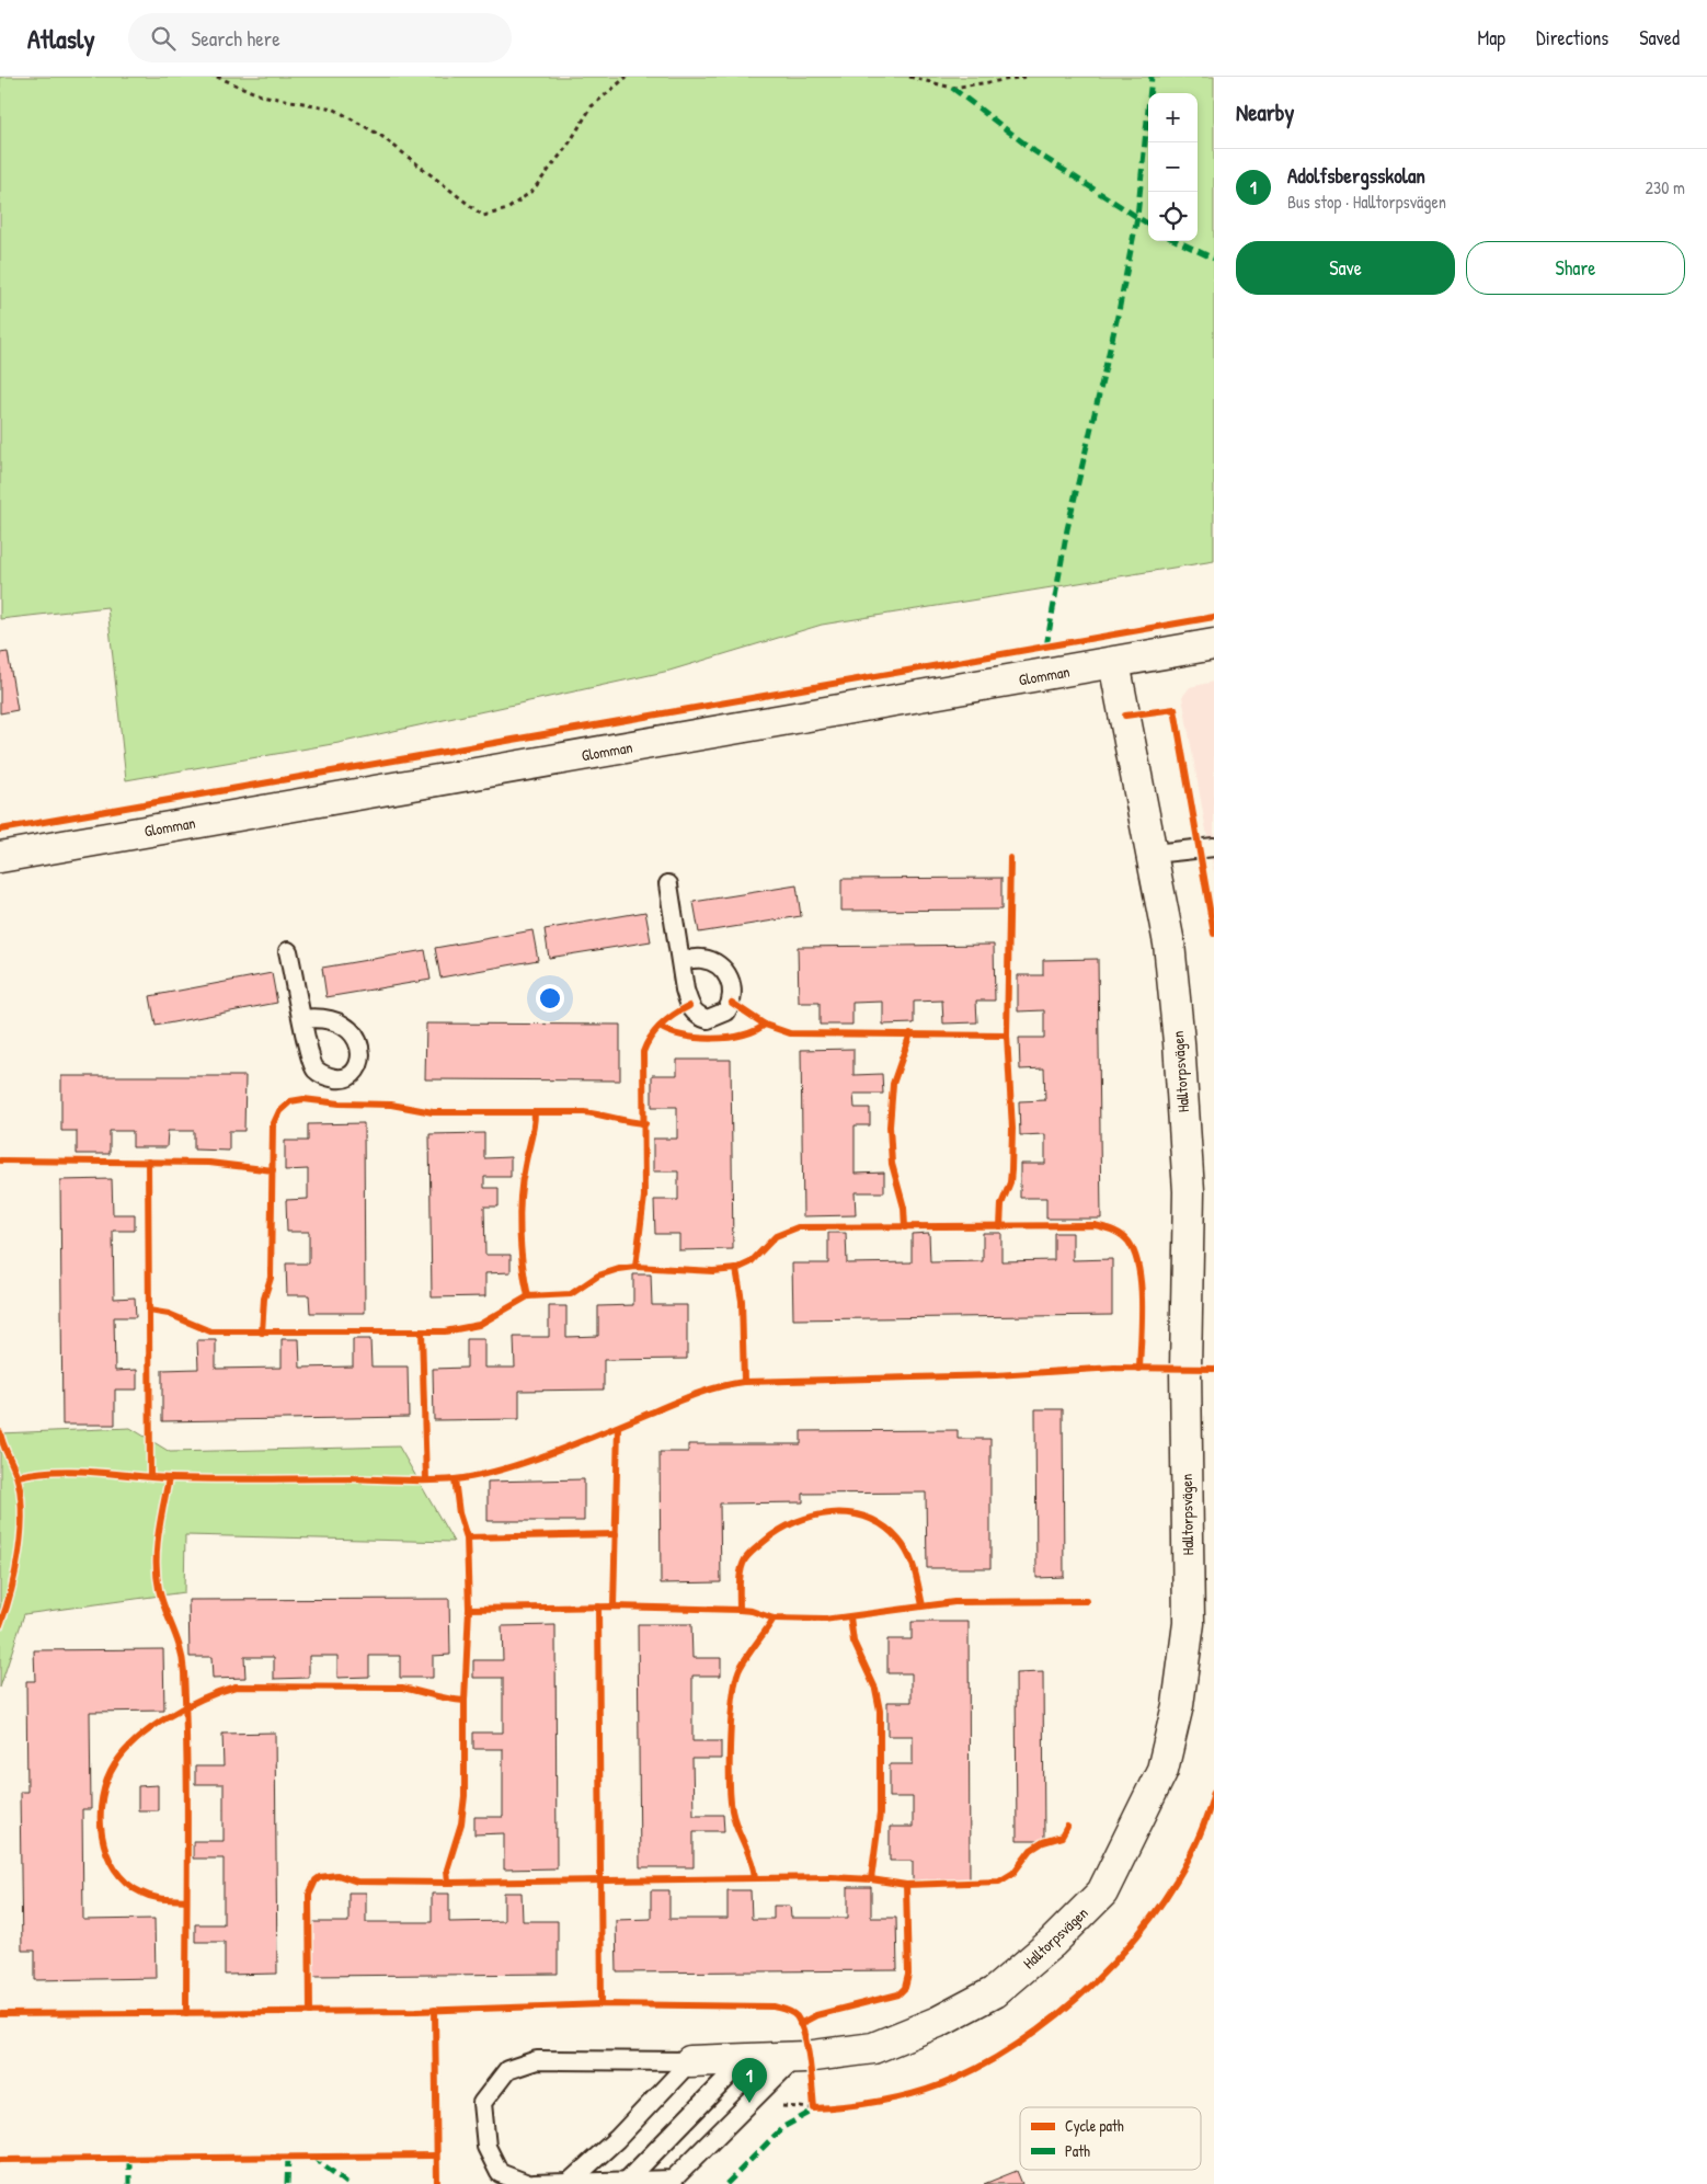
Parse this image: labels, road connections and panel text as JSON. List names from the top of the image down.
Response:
{
  "streets": {
    "street": ["Glomman", "Halltorpsvägen"]
  },
  "crossings": [
    ["Glomman", "Halltorpsvägen"]
  ],
  "legend": ["Cycle path", "Path"],
  "page": {
    "header": "Atlasly",
    "search": "Search here",
    "nav": ["Map", "Directions", "Saved"],
    "heading": "Nearby",
    "map_buttons": ["+", "−"],
    "list": [
      {
        "mark": "1",
        "name": "Adolfsbergsskolan",
        "note": "Bus stop · Halltorpsvägen",
        "value": "230 m"
      }
    ],
    "buttons": ["Save", "Share"],
    "pins": "1"
  }
}
